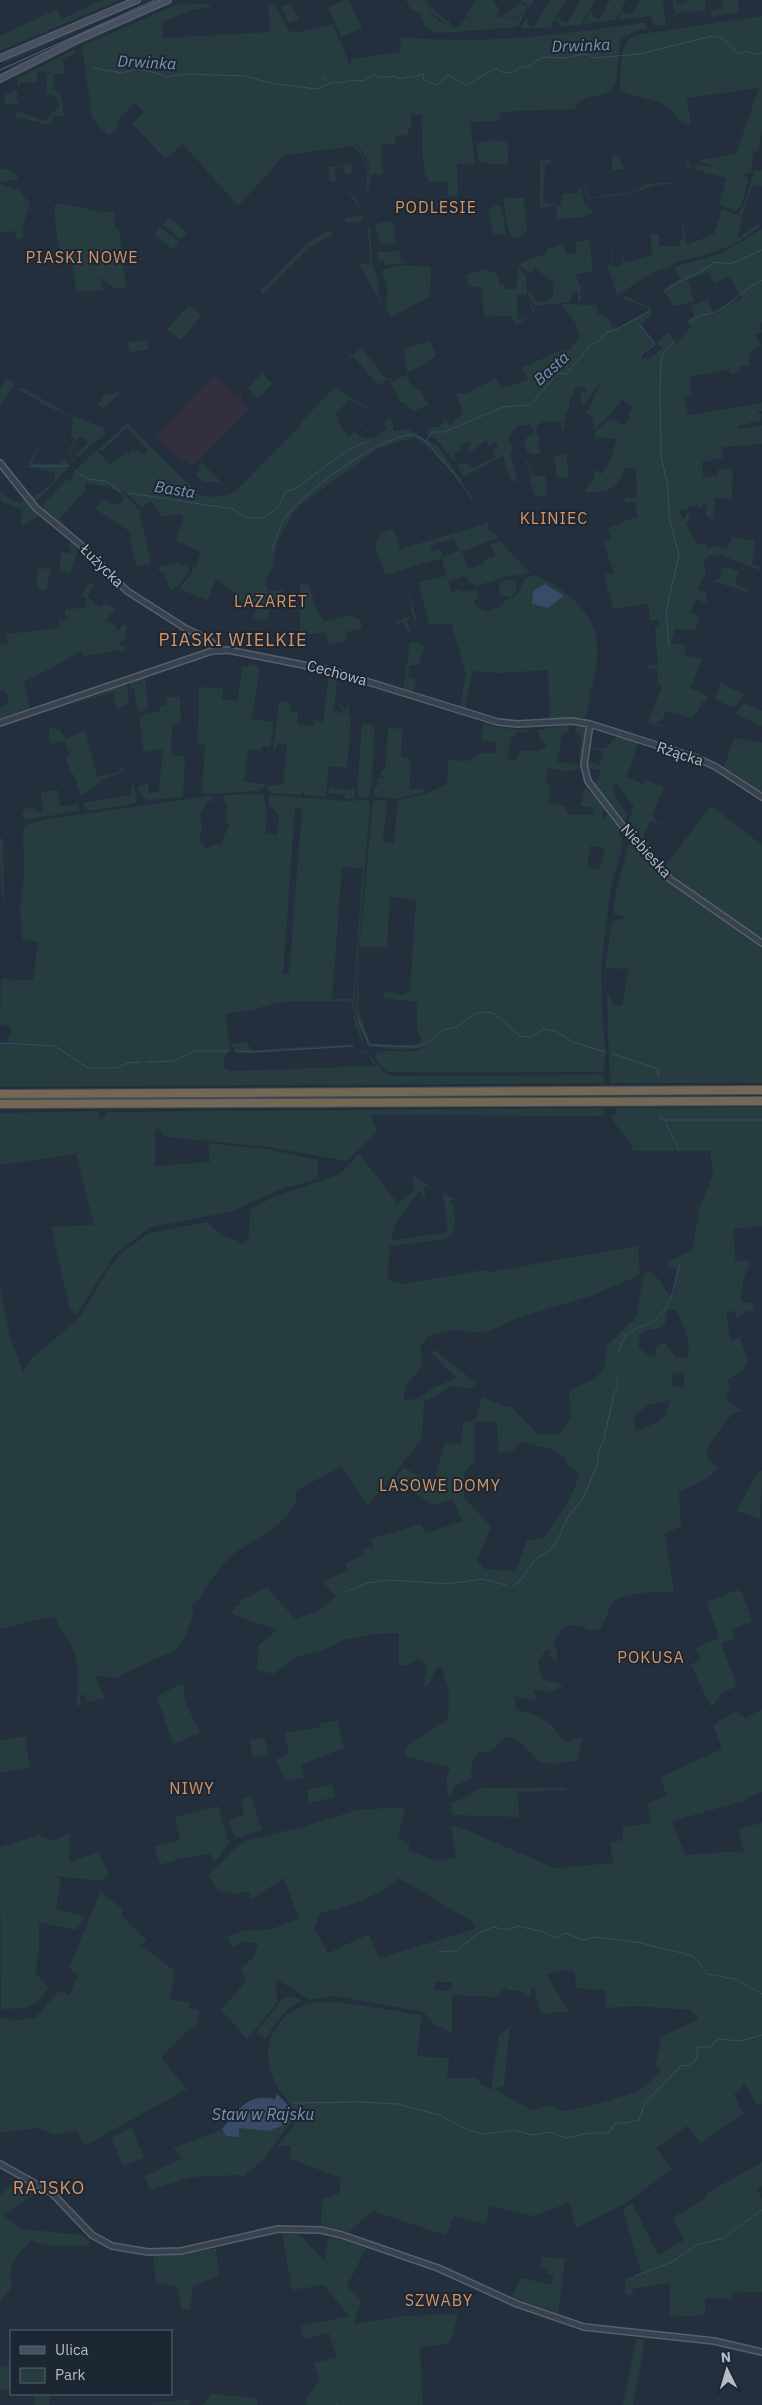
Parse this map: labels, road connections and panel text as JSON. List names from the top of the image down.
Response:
{
  "streets": {
    "street": [
      "Łużycka",
      "Cechowa",
      "Rżącka",
      "Niebieska"
    ]
  },
  "crossings": [
    ["Łużycka", "Cechowa"],
    ["Cechowa", "Rżącka"],
    ["Cechowa", "Niebieska"],
    ["Rżącka", "Niebieska"]
  ],
  "districts": [
    "PODLESIE",
    "PIASKI NOWE",
    "KLINIEC",
    "LAZARET",
    "PIASKI WIELKIE",
    "LASOWE DOMY",
    "POKUSA",
    "NIWY",
    "RAJSKO",
    "SZWABY"
  ],
  "water": ["Drwinka", "Basta", "Staw w Rajsku"],
  "legend": ["Ulica", "Park"],
  "north": "top"
}
